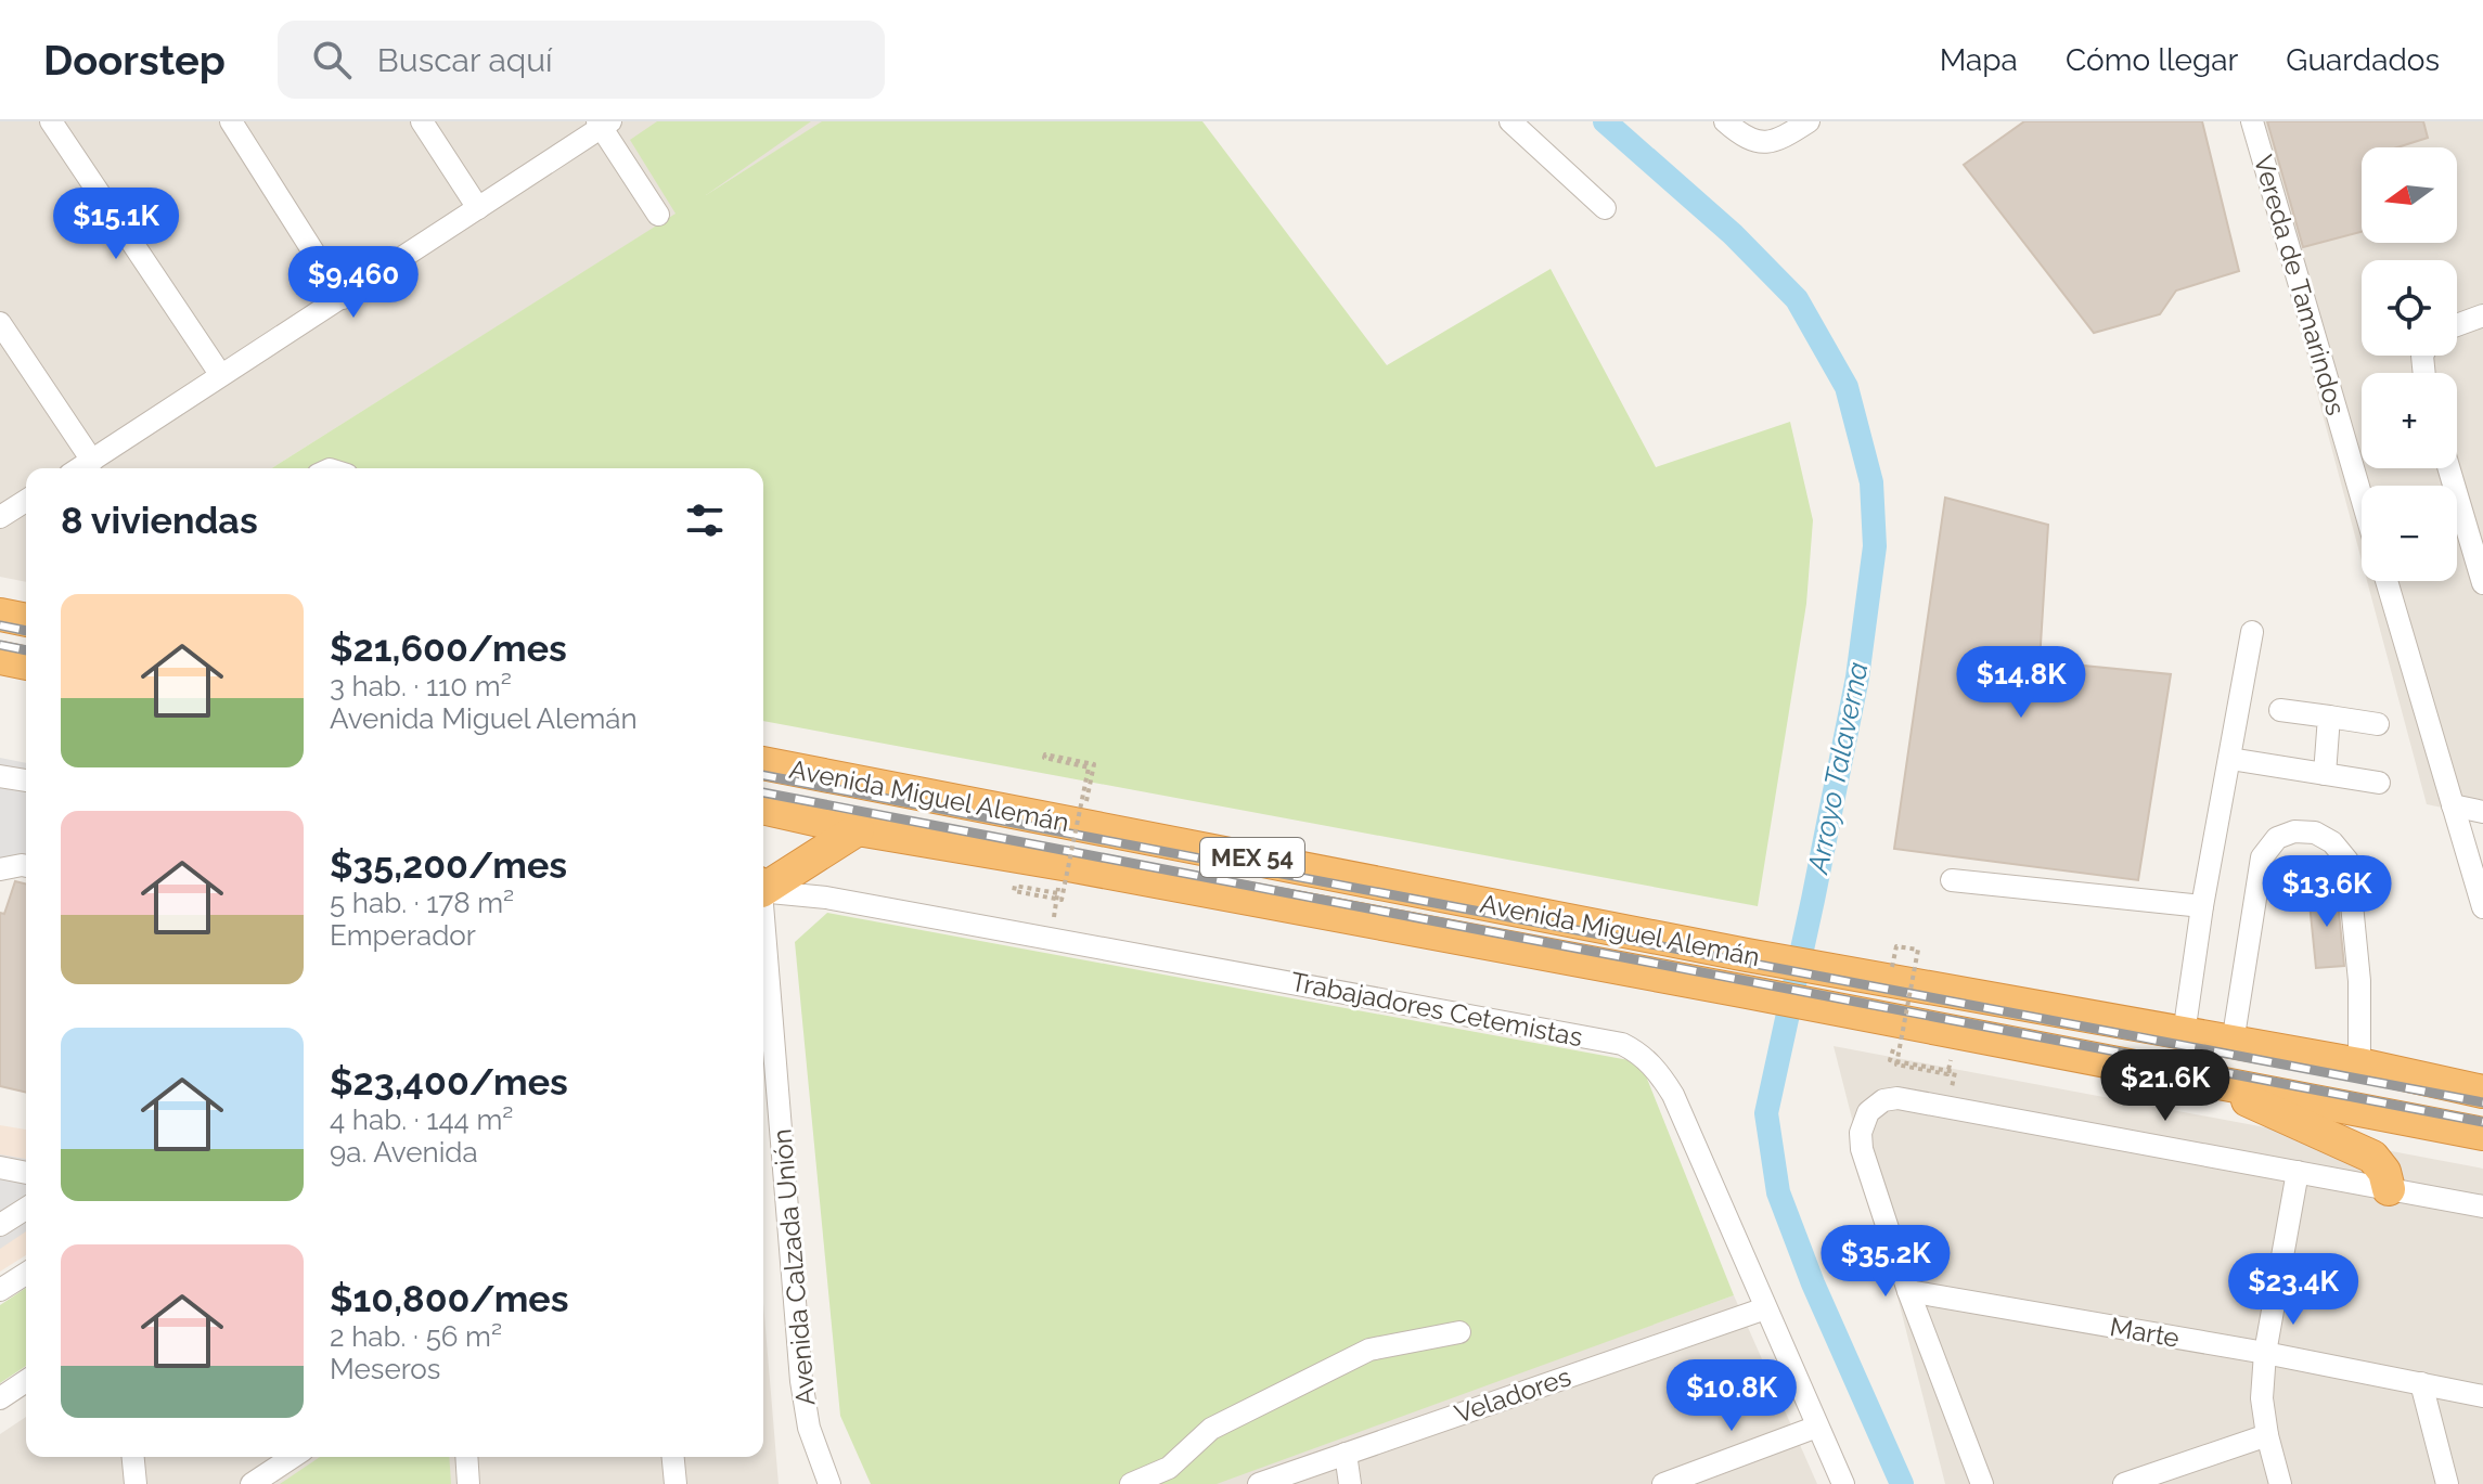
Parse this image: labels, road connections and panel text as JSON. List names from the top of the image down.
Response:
{
  "streets": {
    "highway": ["Avenida Miguel Alemán", "MEX 54"],
    "street": [
      "Vereda de Tamarindos",
      "Trabajadores Cetemistas",
      "Avenida Calzada Unión",
      "Marte",
      "Veladores"
    ]
  },
  "crossings": [
    ["Trabajadores Cetemistas", "Veladores"]
  ],
  "water": ["Arroyo Talaverna"],
  "north": "left",
  "page": {
    "header": "Doorstep",
    "search": "Buscar aquí",
    "nav": ["Mapa", "Cómo llegar", "Guardados"],
    "map_buttons": ["+", "−"],
    "price": [
      "$15.1K",
      "$9,460",
      "$14.8K",
      "$13.6K",
      "$21.6K",
      "$35.2K",
      "$23.4K",
      "$10.8K"
    ],
    "heading": "8 viviendas",
    "list": [
      {
        "name": "$21,600/mes",
        "note": "3 hab. · 110 m² · Avenida Miguel Alemán"
      },
      {
        "name": "$35,200/mes",
        "note": "5 hab. · 178 m² · Emperador"
      },
      {
        "name": "$23,400/mes",
        "note": "4 hab. · 144 m² · 9a. Avenida"
      },
      {
        "name": "$10,800/mes",
        "note": "2 hab. · 56 m² · Meseros"
      }
    ]
  }
}
